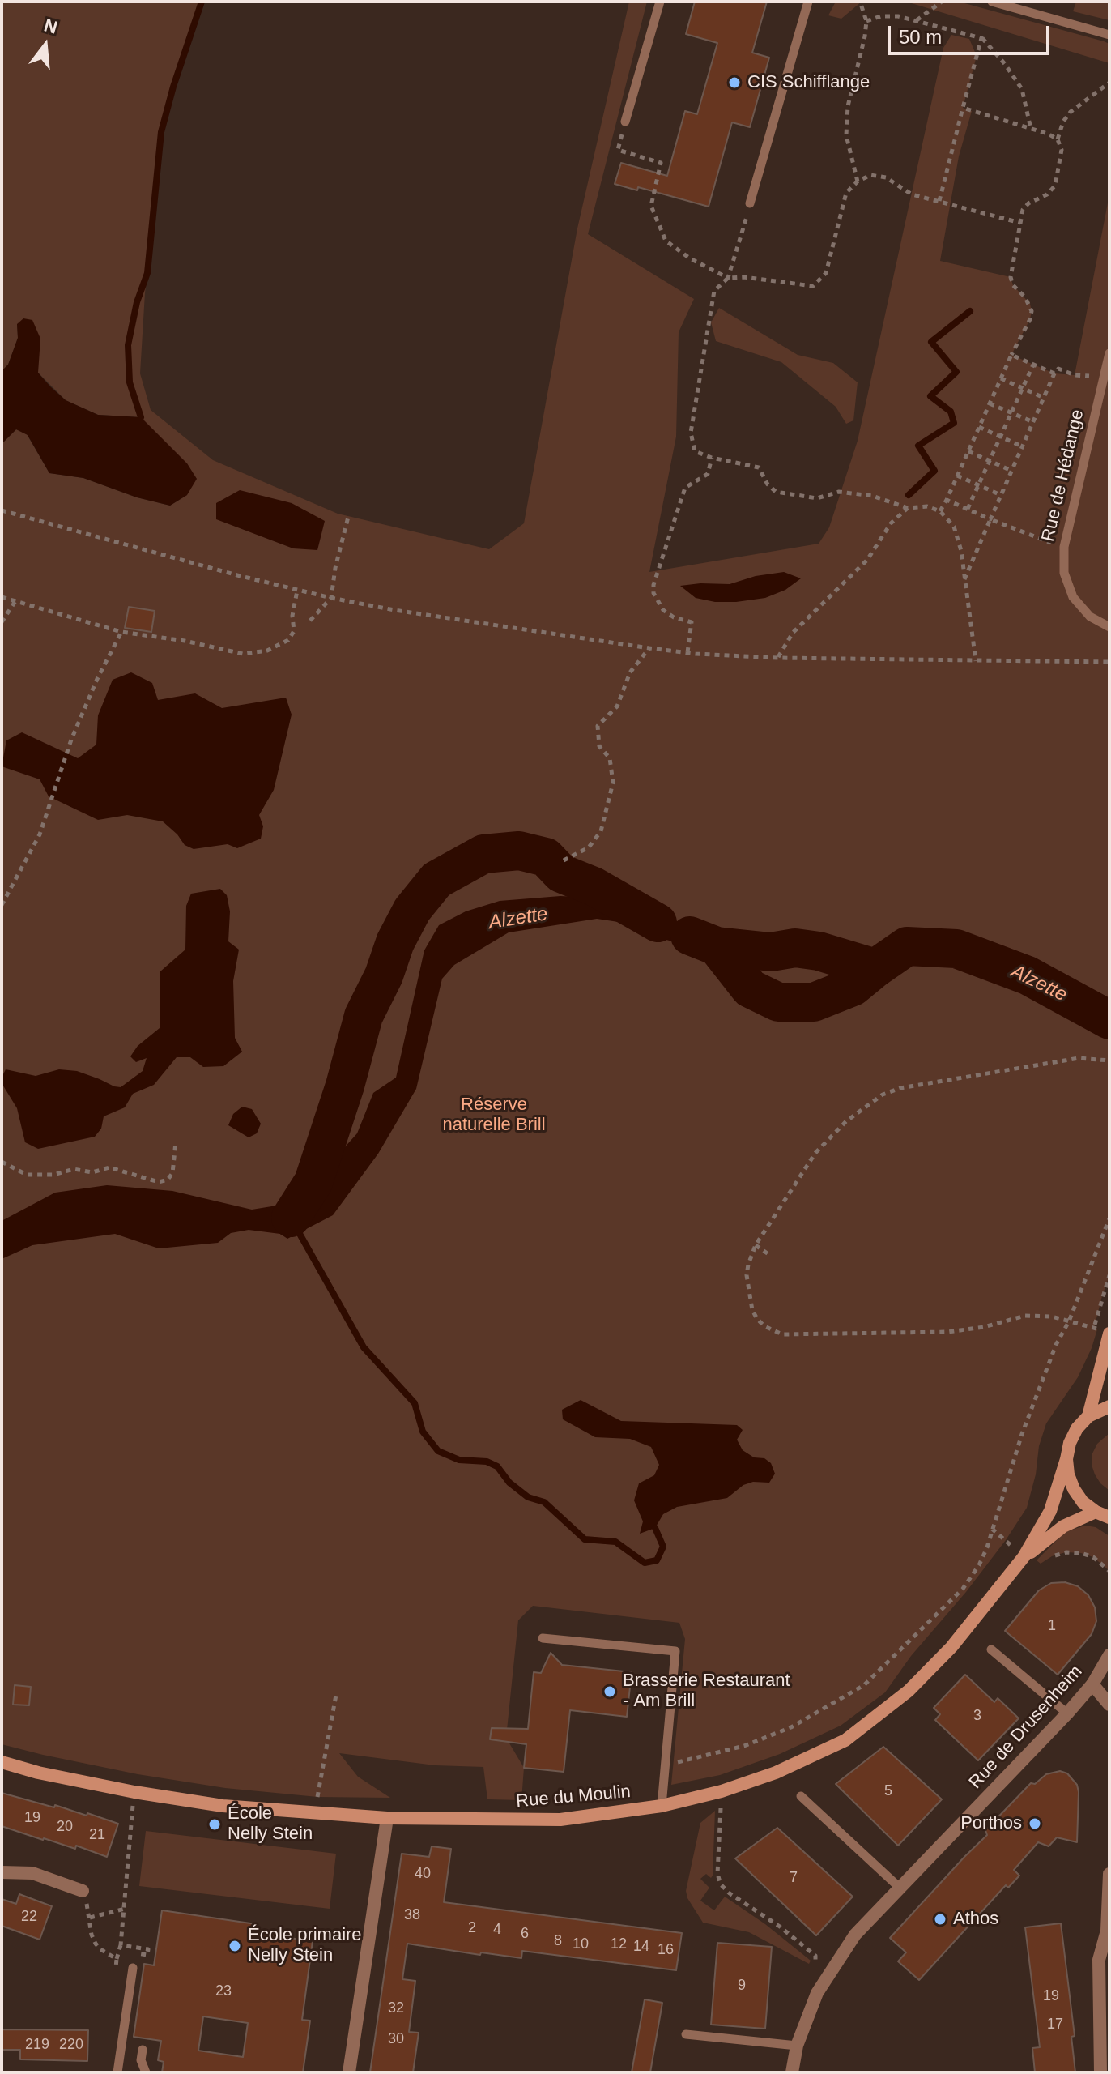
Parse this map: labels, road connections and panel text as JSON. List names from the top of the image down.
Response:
{
  "streets": {
    "main road": ["Rue du Moulin"],
    "street": ["Rue de Drusenheim"],
    "lane": ["Rue de Hédange"]
  },
  "water": ["Alzette"],
  "parks": ["Réserve naturelle Brill"],
  "places": [
    "CIS Schifflange",
    "Brasserie Restaurant - Am Brill",
    "Porthos",
    "École Nelly Stein",
    "Athos",
    "École primaire Nelly Stein"
  ],
  "house_numbers": [
    "1",
    "3",
    "5",
    "19",
    "20",
    "21",
    "40",
    "7",
    "38",
    "22",
    "2",
    "4",
    "6",
    "8",
    "10",
    "12",
    "14",
    "16",
    "9",
    "23",
    "19",
    "32",
    "17",
    "30",
    "219",
    "220"
  ],
  "scale_bar": "50 m",
  "north": "top"
}
